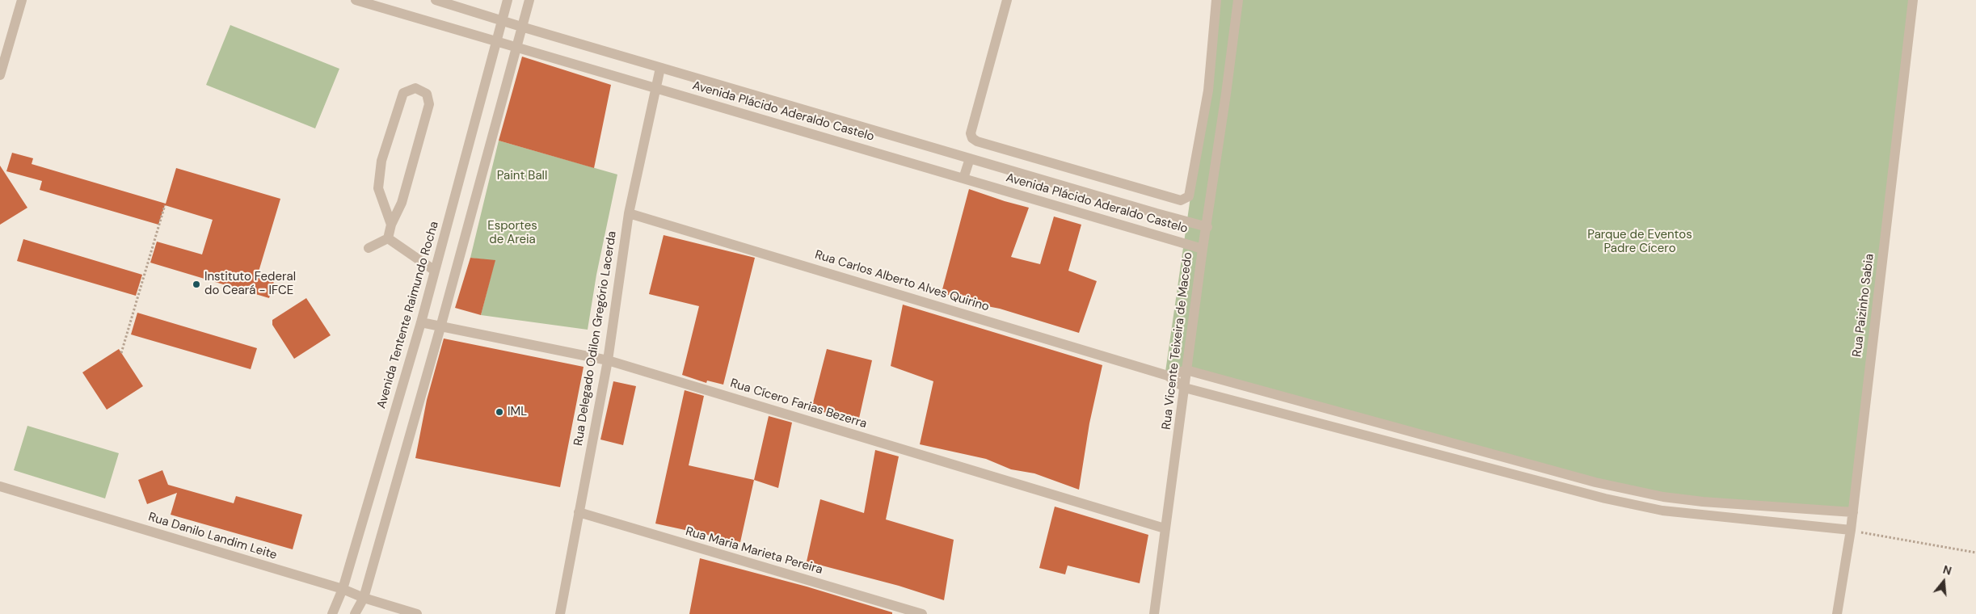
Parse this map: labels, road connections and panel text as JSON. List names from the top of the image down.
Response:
{
  "streets": {
    "street": [
      "Avenida Plácido Aderaldo Castelo",
      "Rua Carlos Alberto Alves Quirino",
      "Rua Paizinho Sabia",
      "Avenida Tentente Raimundo Rocha",
      "Rua Delegado Odilon Gregório Lacerda",
      "Rua Vicente Teixeira de Macedo",
      "Rua Cícero Farias Bezerra",
      "Rua Danilo Landim Leite",
      "Rua Maria Marieta Pereira"
    ]
  },
  "crossings": [
    ["Avenida Plácido Aderaldo Castelo", "Avenida Tentente Raimundo Rocha"],
    ["Avenida Plácido Aderaldo Castelo", "Rua Delegado Odilon Gregório Lacerda"],
    ["Avenida Plácido Aderaldo Castelo", "Rua Vicente Teixeira de Macedo"],
    ["Rua Carlos Alberto Alves Quirino", "Rua Delegado Odilon Gregório Lacerda"],
    ["Avenida Tentente Raimundo Rocha", "Rua Cícero Farias Bezerra"],
    ["Avenida Tentente Raimundo Rocha", "Rua Danilo Landim Leite"],
    ["Rua Delegado Odilon Gregório Lacerda", "Rua Cícero Farias Bezerra"],
    ["Rua Delegado Odilon Gregório Lacerda", "Rua Maria Marieta Pereira"],
    ["Rua Vicente Teixeira de Macedo", "Rua Cícero Farias Bezerra"]
  ],
  "parks": ["Paint Ball", "Esportes de Areia", "Parque de Eventos Padre Cícero"],
  "places": ["Instituto Federal do Ceará - IFCE", "IML"],
  "north": "top"
}
